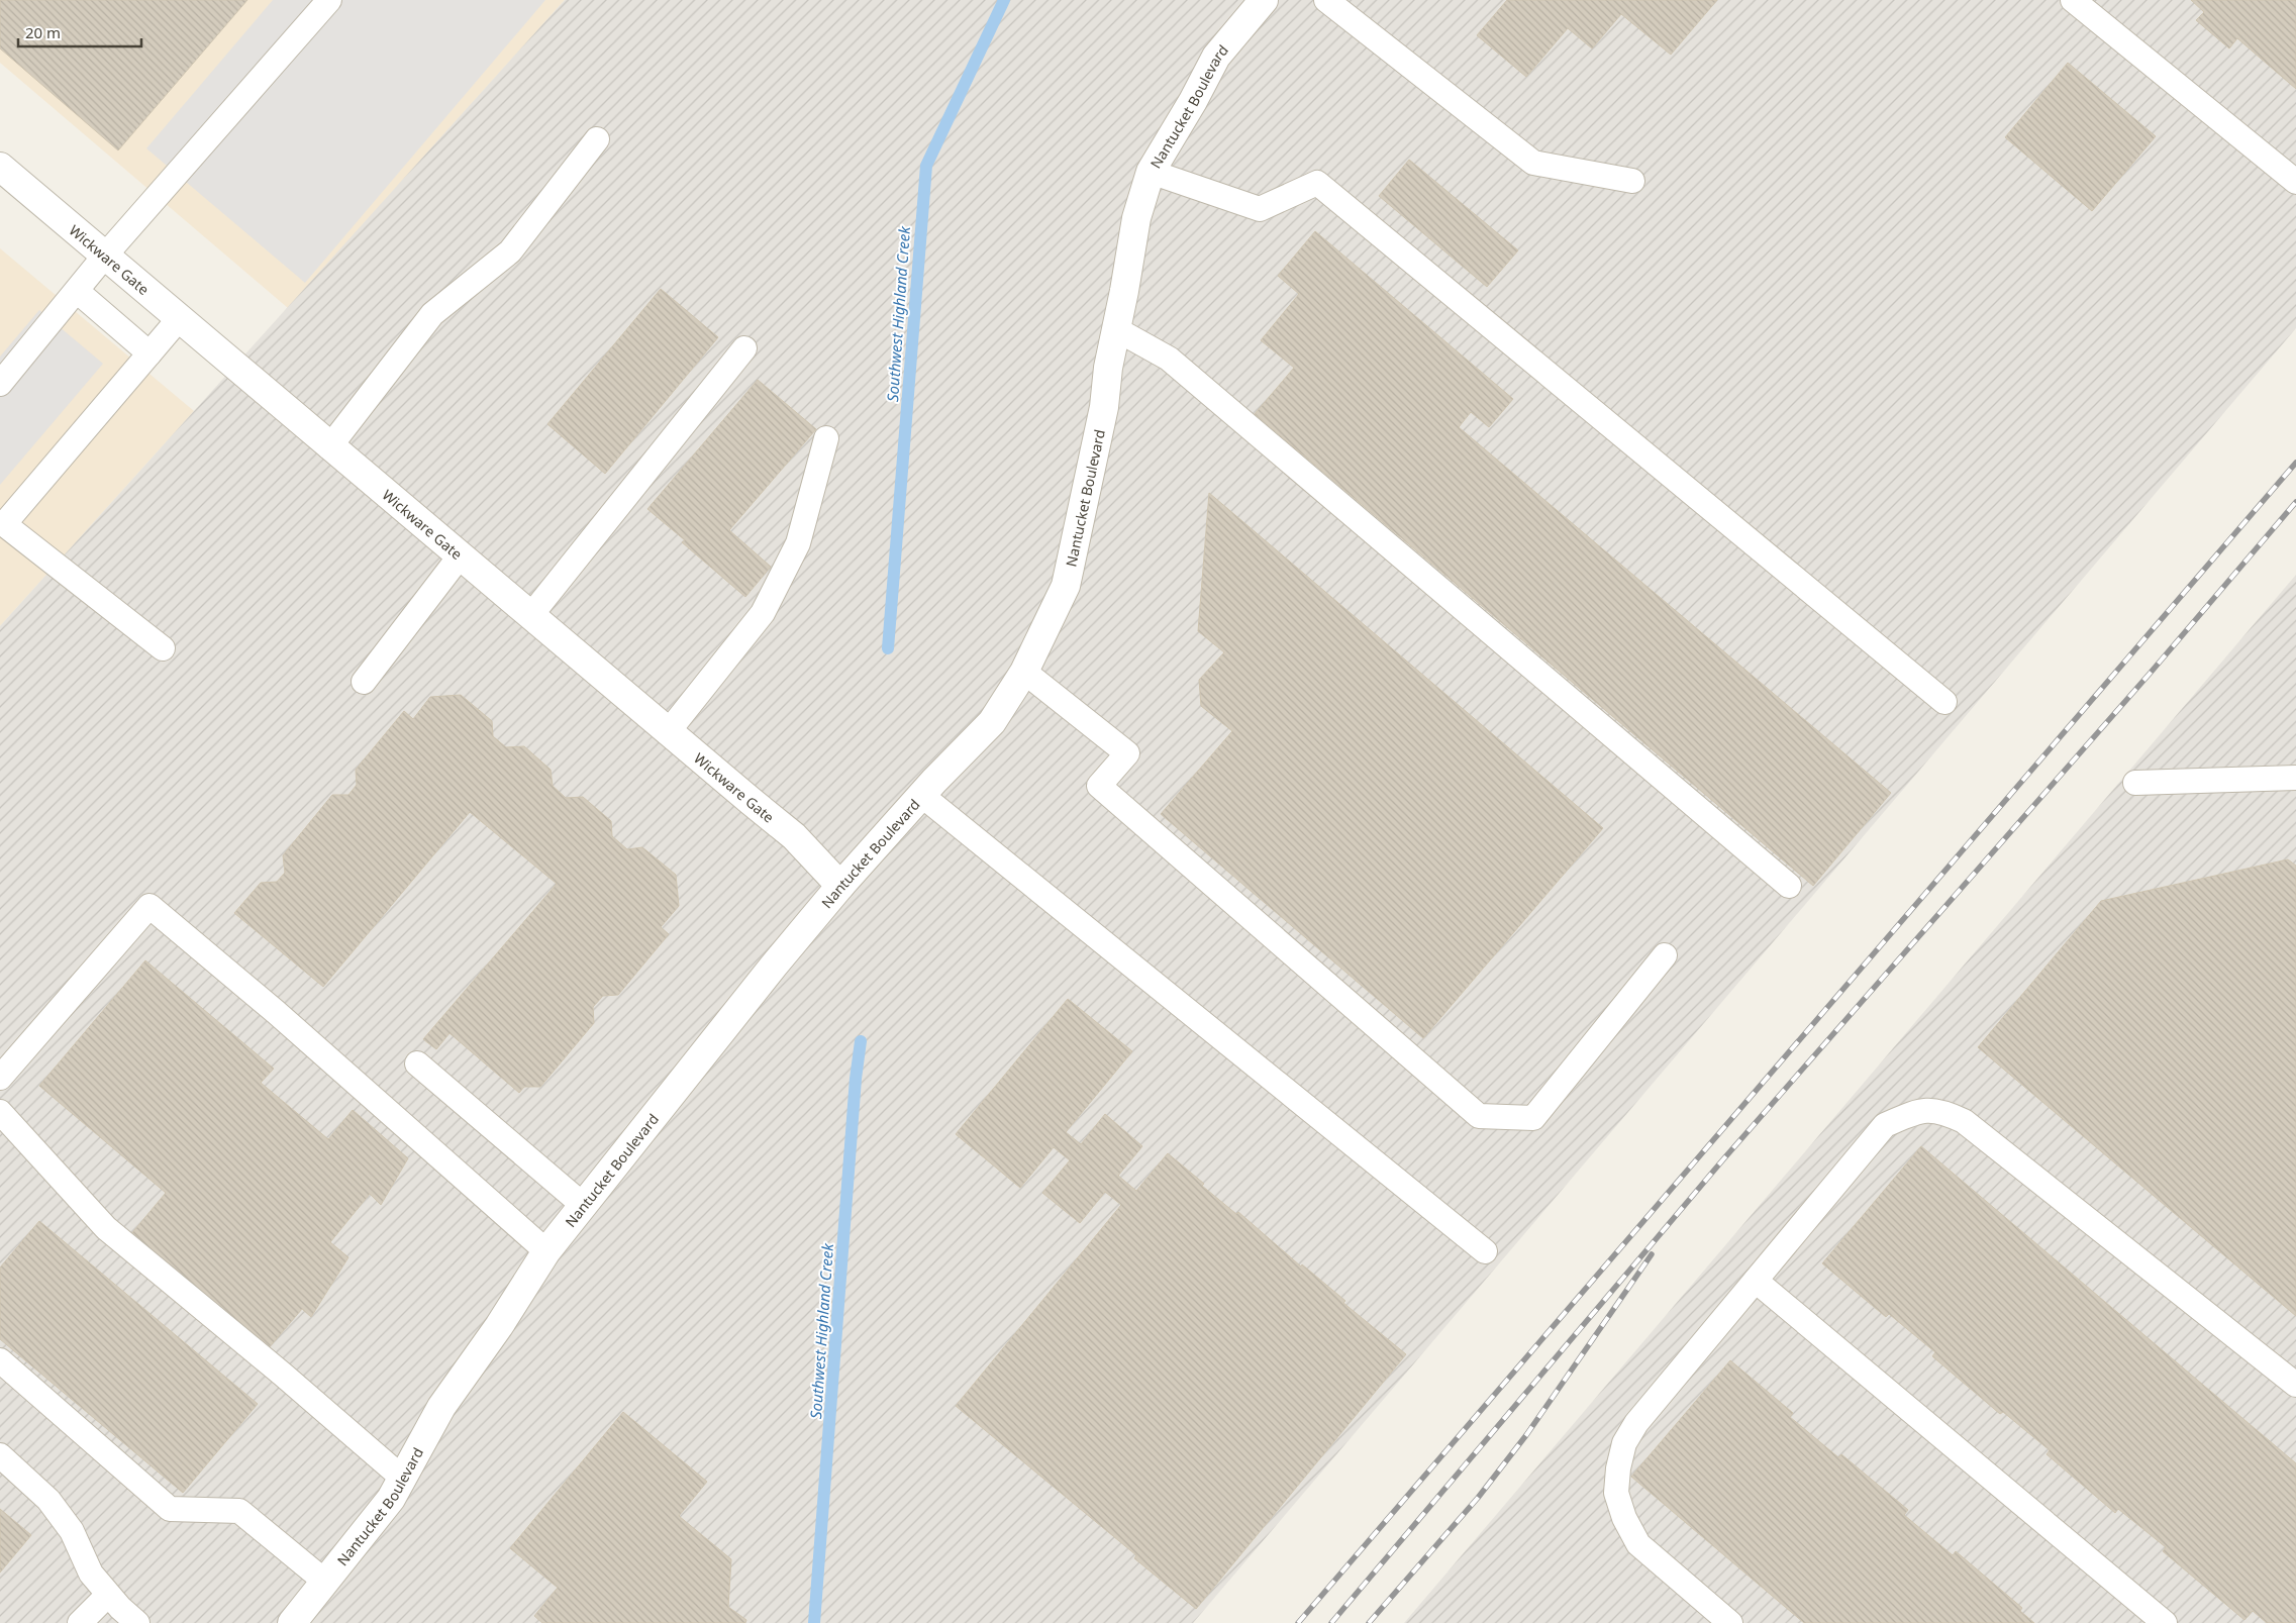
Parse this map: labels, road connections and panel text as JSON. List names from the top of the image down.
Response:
{
  "streets": {
    "street": ["Nantucket Boulevard", "Wickware Gate"]
  },
  "crossings": [
    ["Nantucket Boulevard", "Wickware Gate"]
  ],
  "water": ["Southwest Highland Creek"],
  "scale_bar": "20 m"
}
